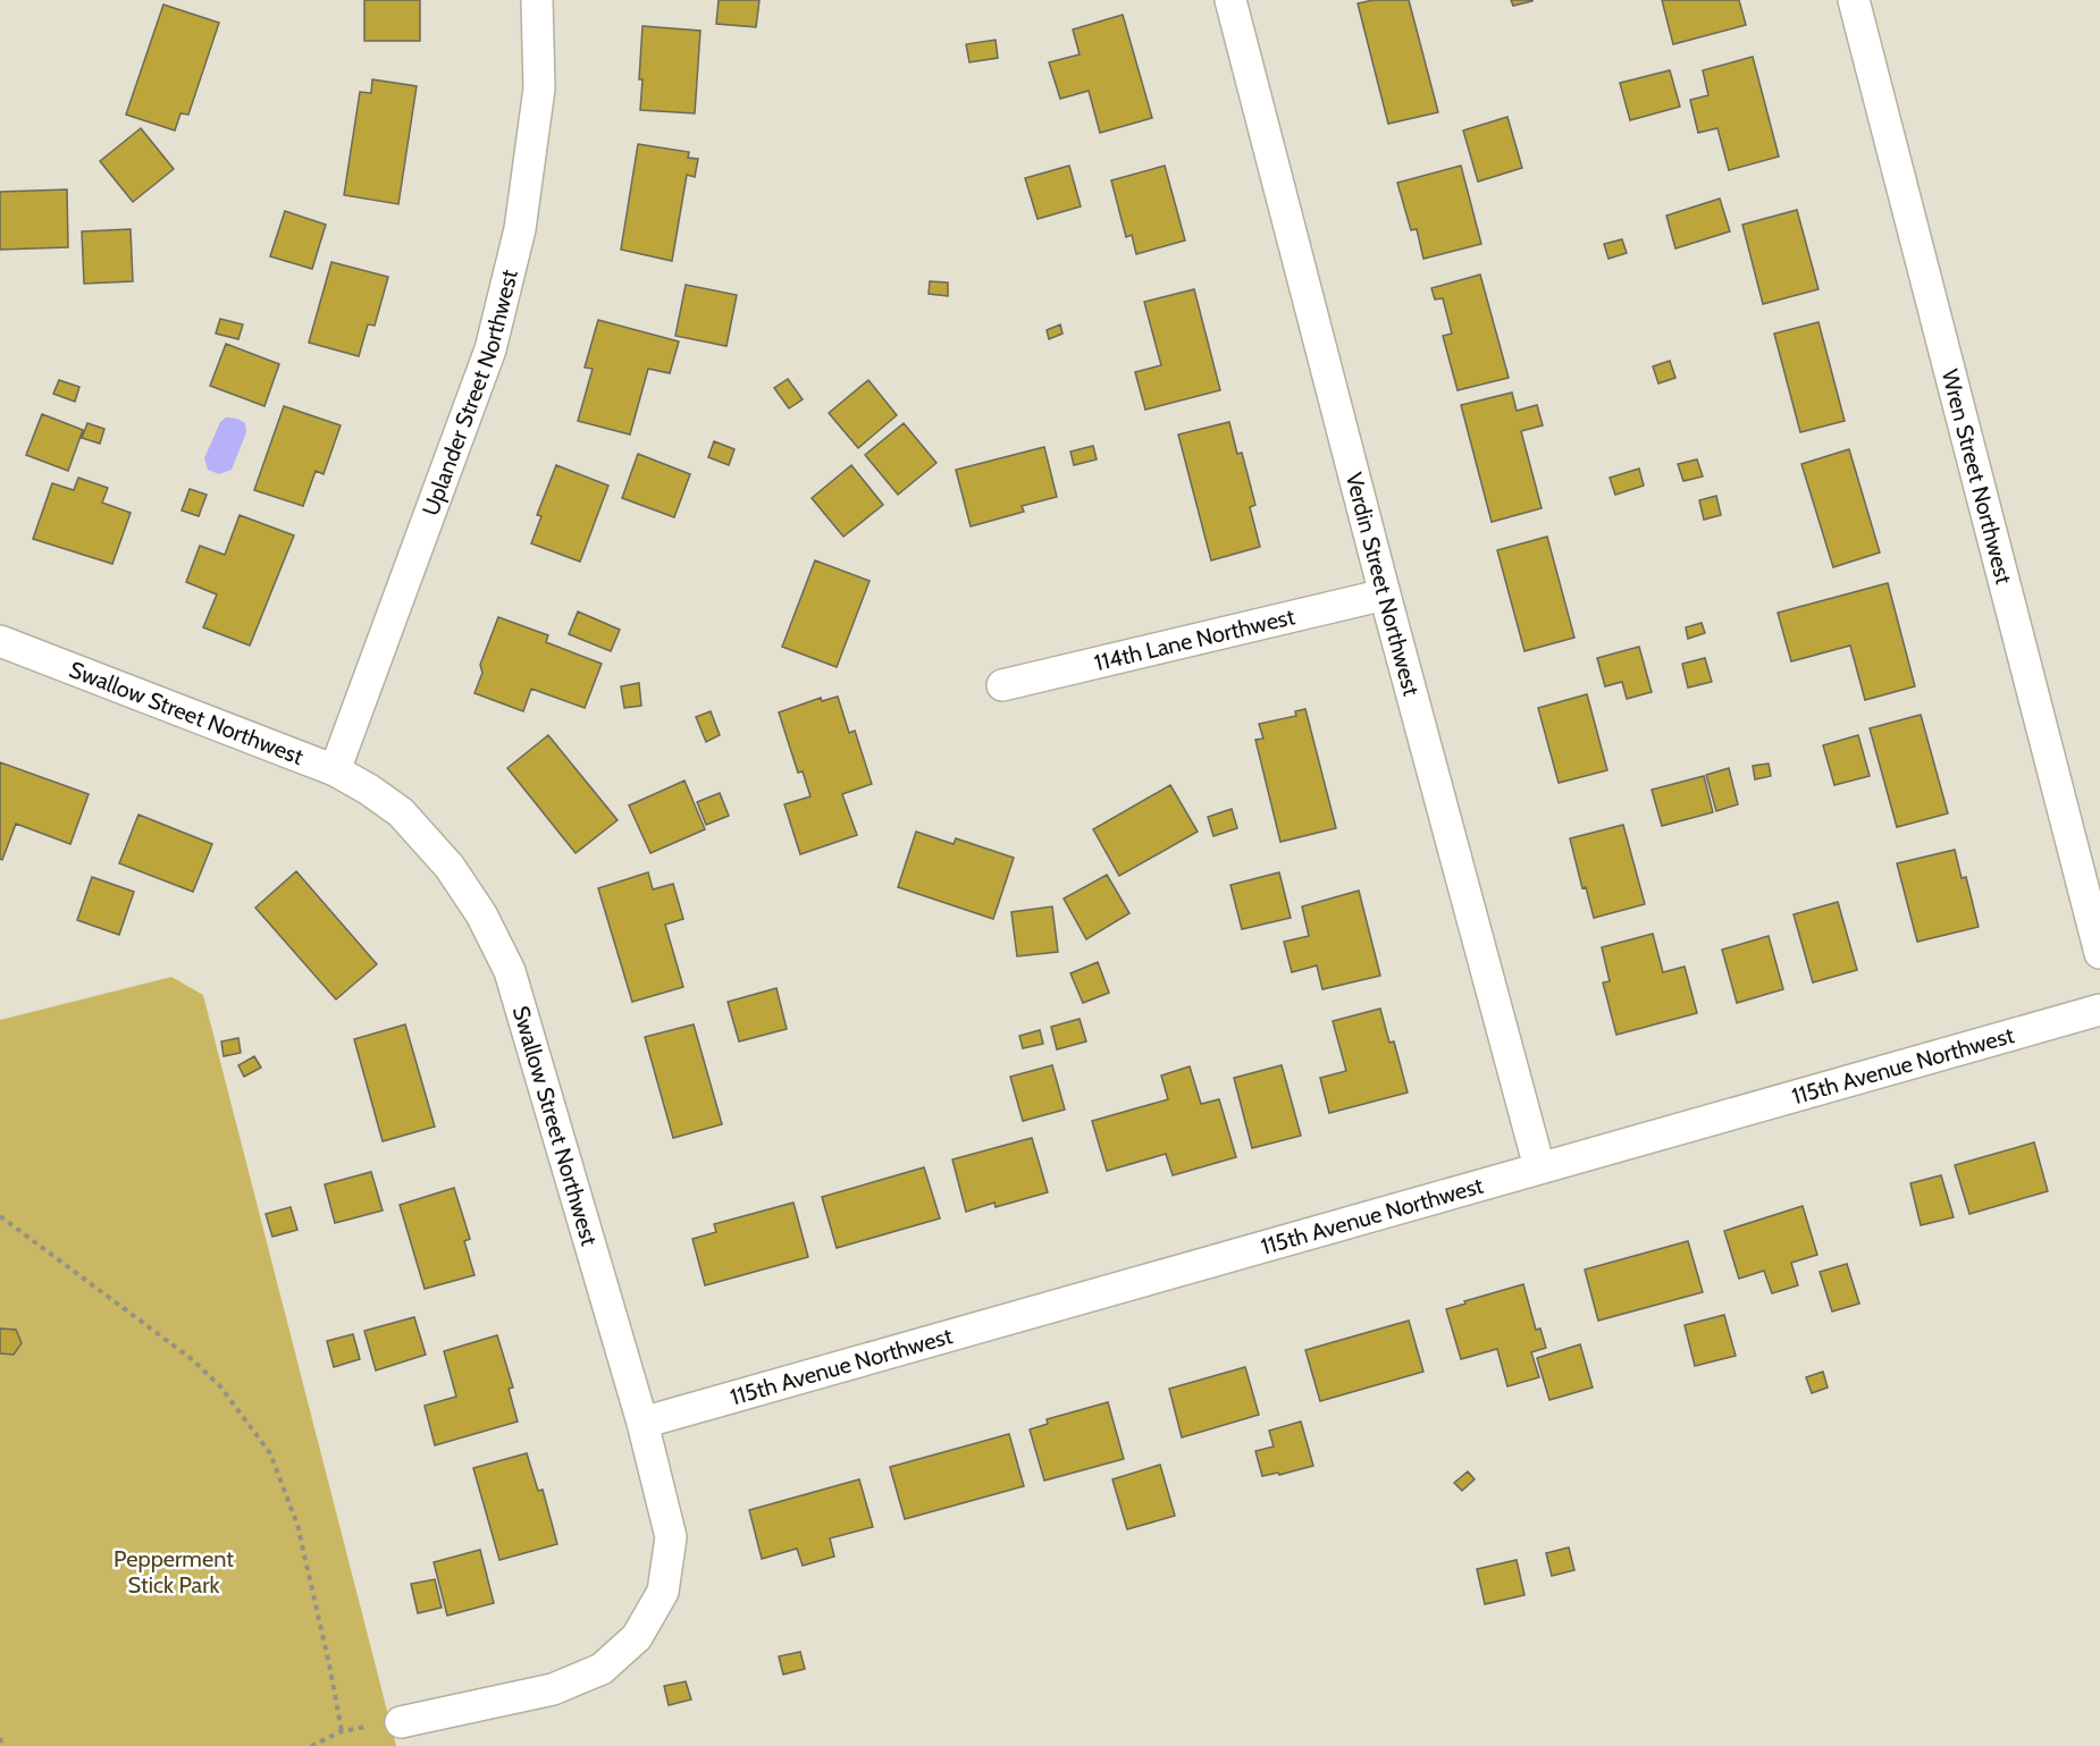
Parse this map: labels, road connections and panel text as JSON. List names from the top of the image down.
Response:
{
  "streets": {
    "street": [
      "Uplander Street Northwest",
      "Wren Street Northwest",
      "Verdin Street Northwest",
      "114th Lane Northwest",
      "Swallow Street Northwest",
      "115th Avenue Northwest"
    ]
  },
  "crossings": [
    ["Uplander Street Northwest", "Swallow Street Northwest"],
    ["Verdin Street Northwest", "114th Lane Northwest"],
    ["Verdin Street Northwest", "115th Avenue Northwest"],
    ["Swallow Street Northwest", "115th Avenue Northwest"]
  ],
  "parks": ["Pepperment Stick Park"]
}
